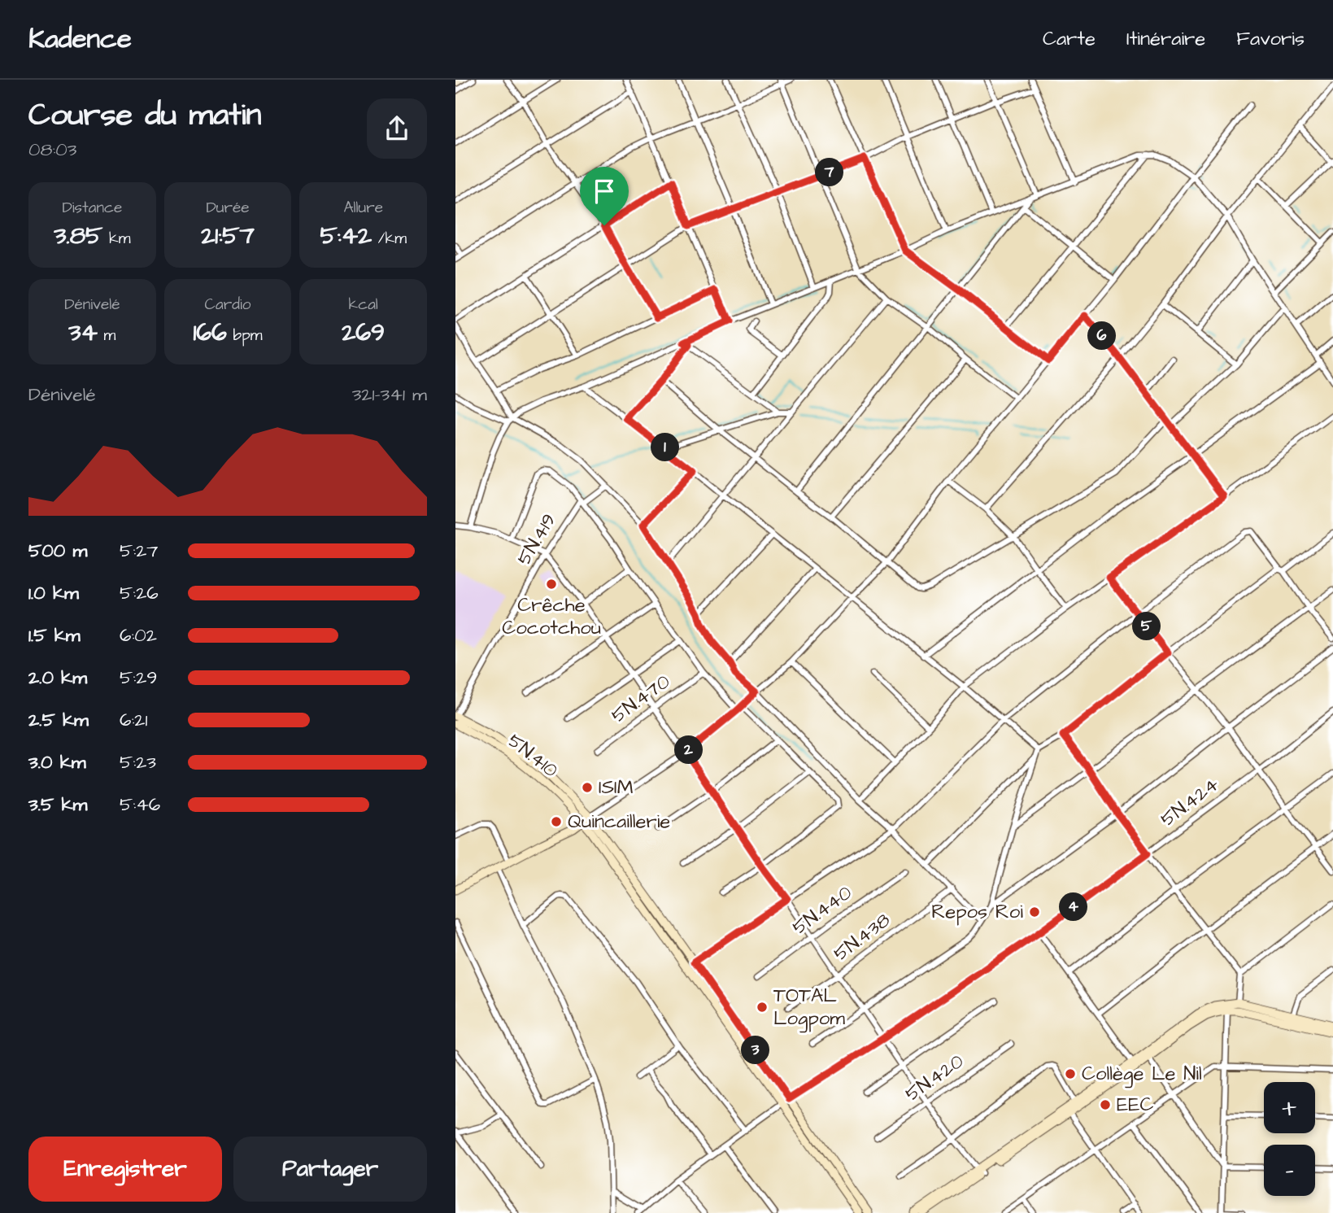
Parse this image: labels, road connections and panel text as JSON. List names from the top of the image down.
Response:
{
  "streets": {
    "main road": ["5N.410"],
    "street": [
      "5N.419",
      "5N.470",
      "5N.424",
      "5N.440",
      "5N.438",
      "5N.420"
    ]
  },
  "places": [
    "Crêche Cocotchou",
    "ISIM",
    "Quincaillerie",
    "Repos Roi",
    "TOTAL Logpom",
    "Collège Le Nil",
    "EEC"
  ],
  "page": {
    "header": "Kadence",
    "nav": ["Carte", "Itinéraire", "Favoris"],
    "heading": ["Course du matin", "08:03"],
    "pins": [
      "7",
      "6",
      "1",
      "5",
      "2",
      "4",
      "3"
    ],
    "stats": [
      ["Distance", "3.85 km"],
      ["Durée", "21:57"],
      ["Allure", "5:42 /km"],
      ["Dénivelé", "34 m"],
      ["Cardio", "166 bpm"],
      ["kcal", "269"]
    ],
    "chart": ["Dénivelé", "321–341 m"],
    "list": [
      {
        "name": "500 m",
        "note": "5:27"
      },
      {
        "name": "1.0 km",
        "note": "5:26"
      },
      {
        "name": "1.5 km",
        "note": "6:02"
      },
      {
        "name": "2.0 km",
        "note": "5:29"
      },
      {
        "name": "2.5 km",
        "note": "6:21"
      },
      {
        "name": "3.0 km",
        "note": "5:23"
      },
      {
        "name": "3.5 km",
        "note": "5:46"
      }
    ],
    "map_buttons": ["+", "−"],
    "buttons": ["Enregistrer", "Partager"]
  }
}
